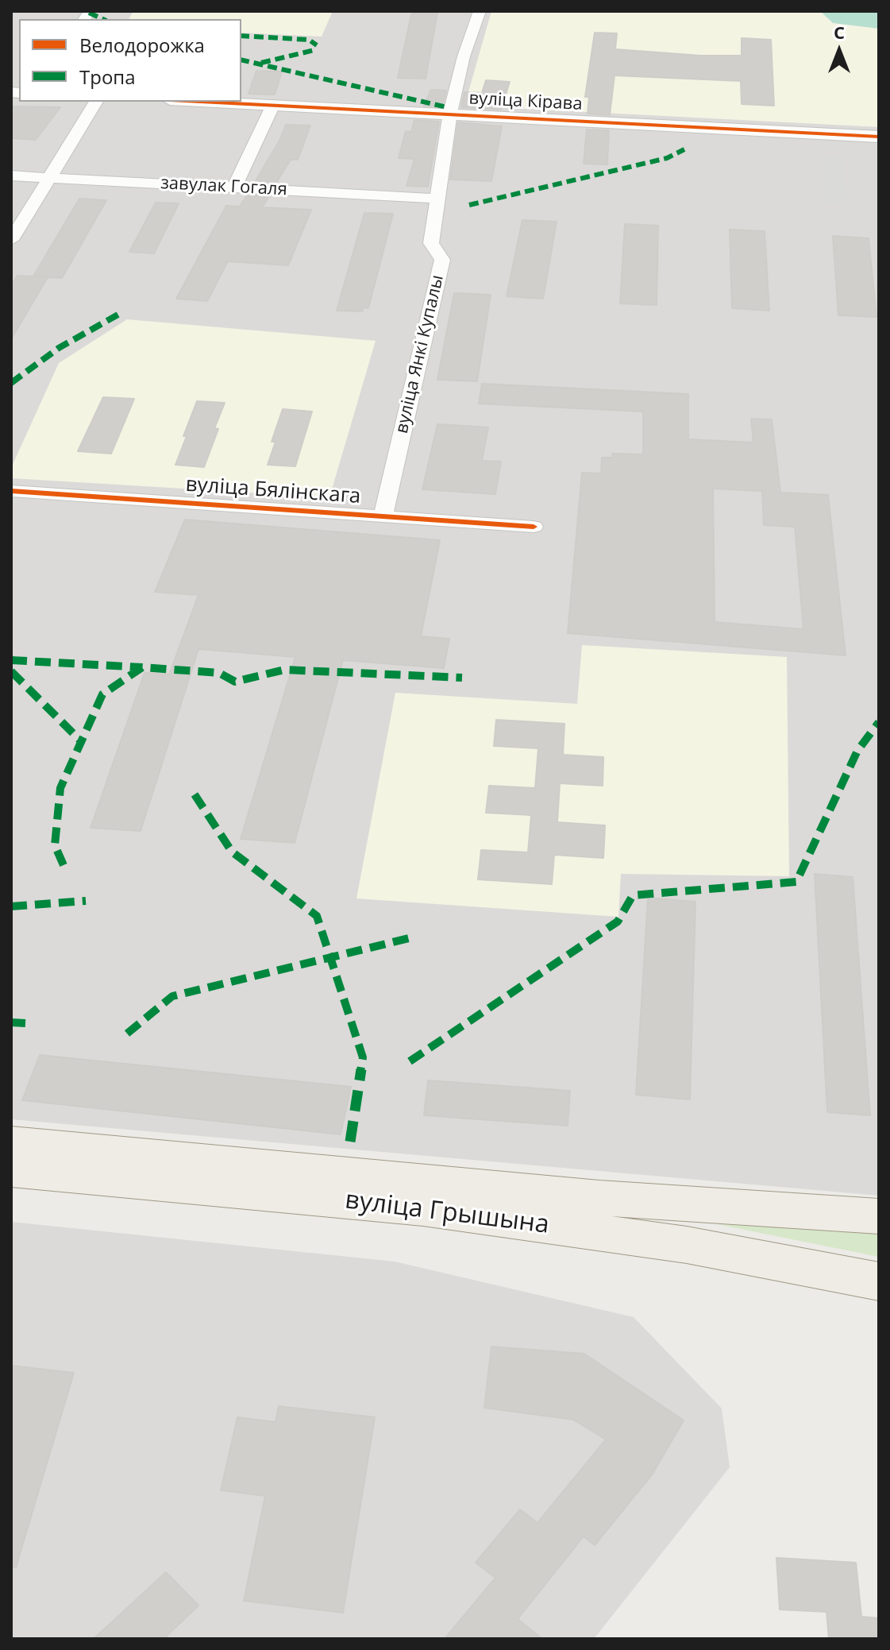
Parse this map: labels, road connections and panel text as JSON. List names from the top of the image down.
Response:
{
  "streets": {
    "main road": ["вуліца Грышына"],
    "street": [
      "вуліца Кірава",
      "завулак Гогаля",
      "вуліца Янкі Купалы",
      "вуліца Бялінскага"
    ]
  },
  "crossings": [
    ["вуліца Кірава", "вуліца Янкі Купалы"],
    ["завулак Гогаля", "вуліца Янкі Купалы"],
    ["вуліца Янкі Купалы", "вуліца Бялінскага"]
  ],
  "legend": ["Велодорожка", "Тропа"],
  "north": "top"
}
